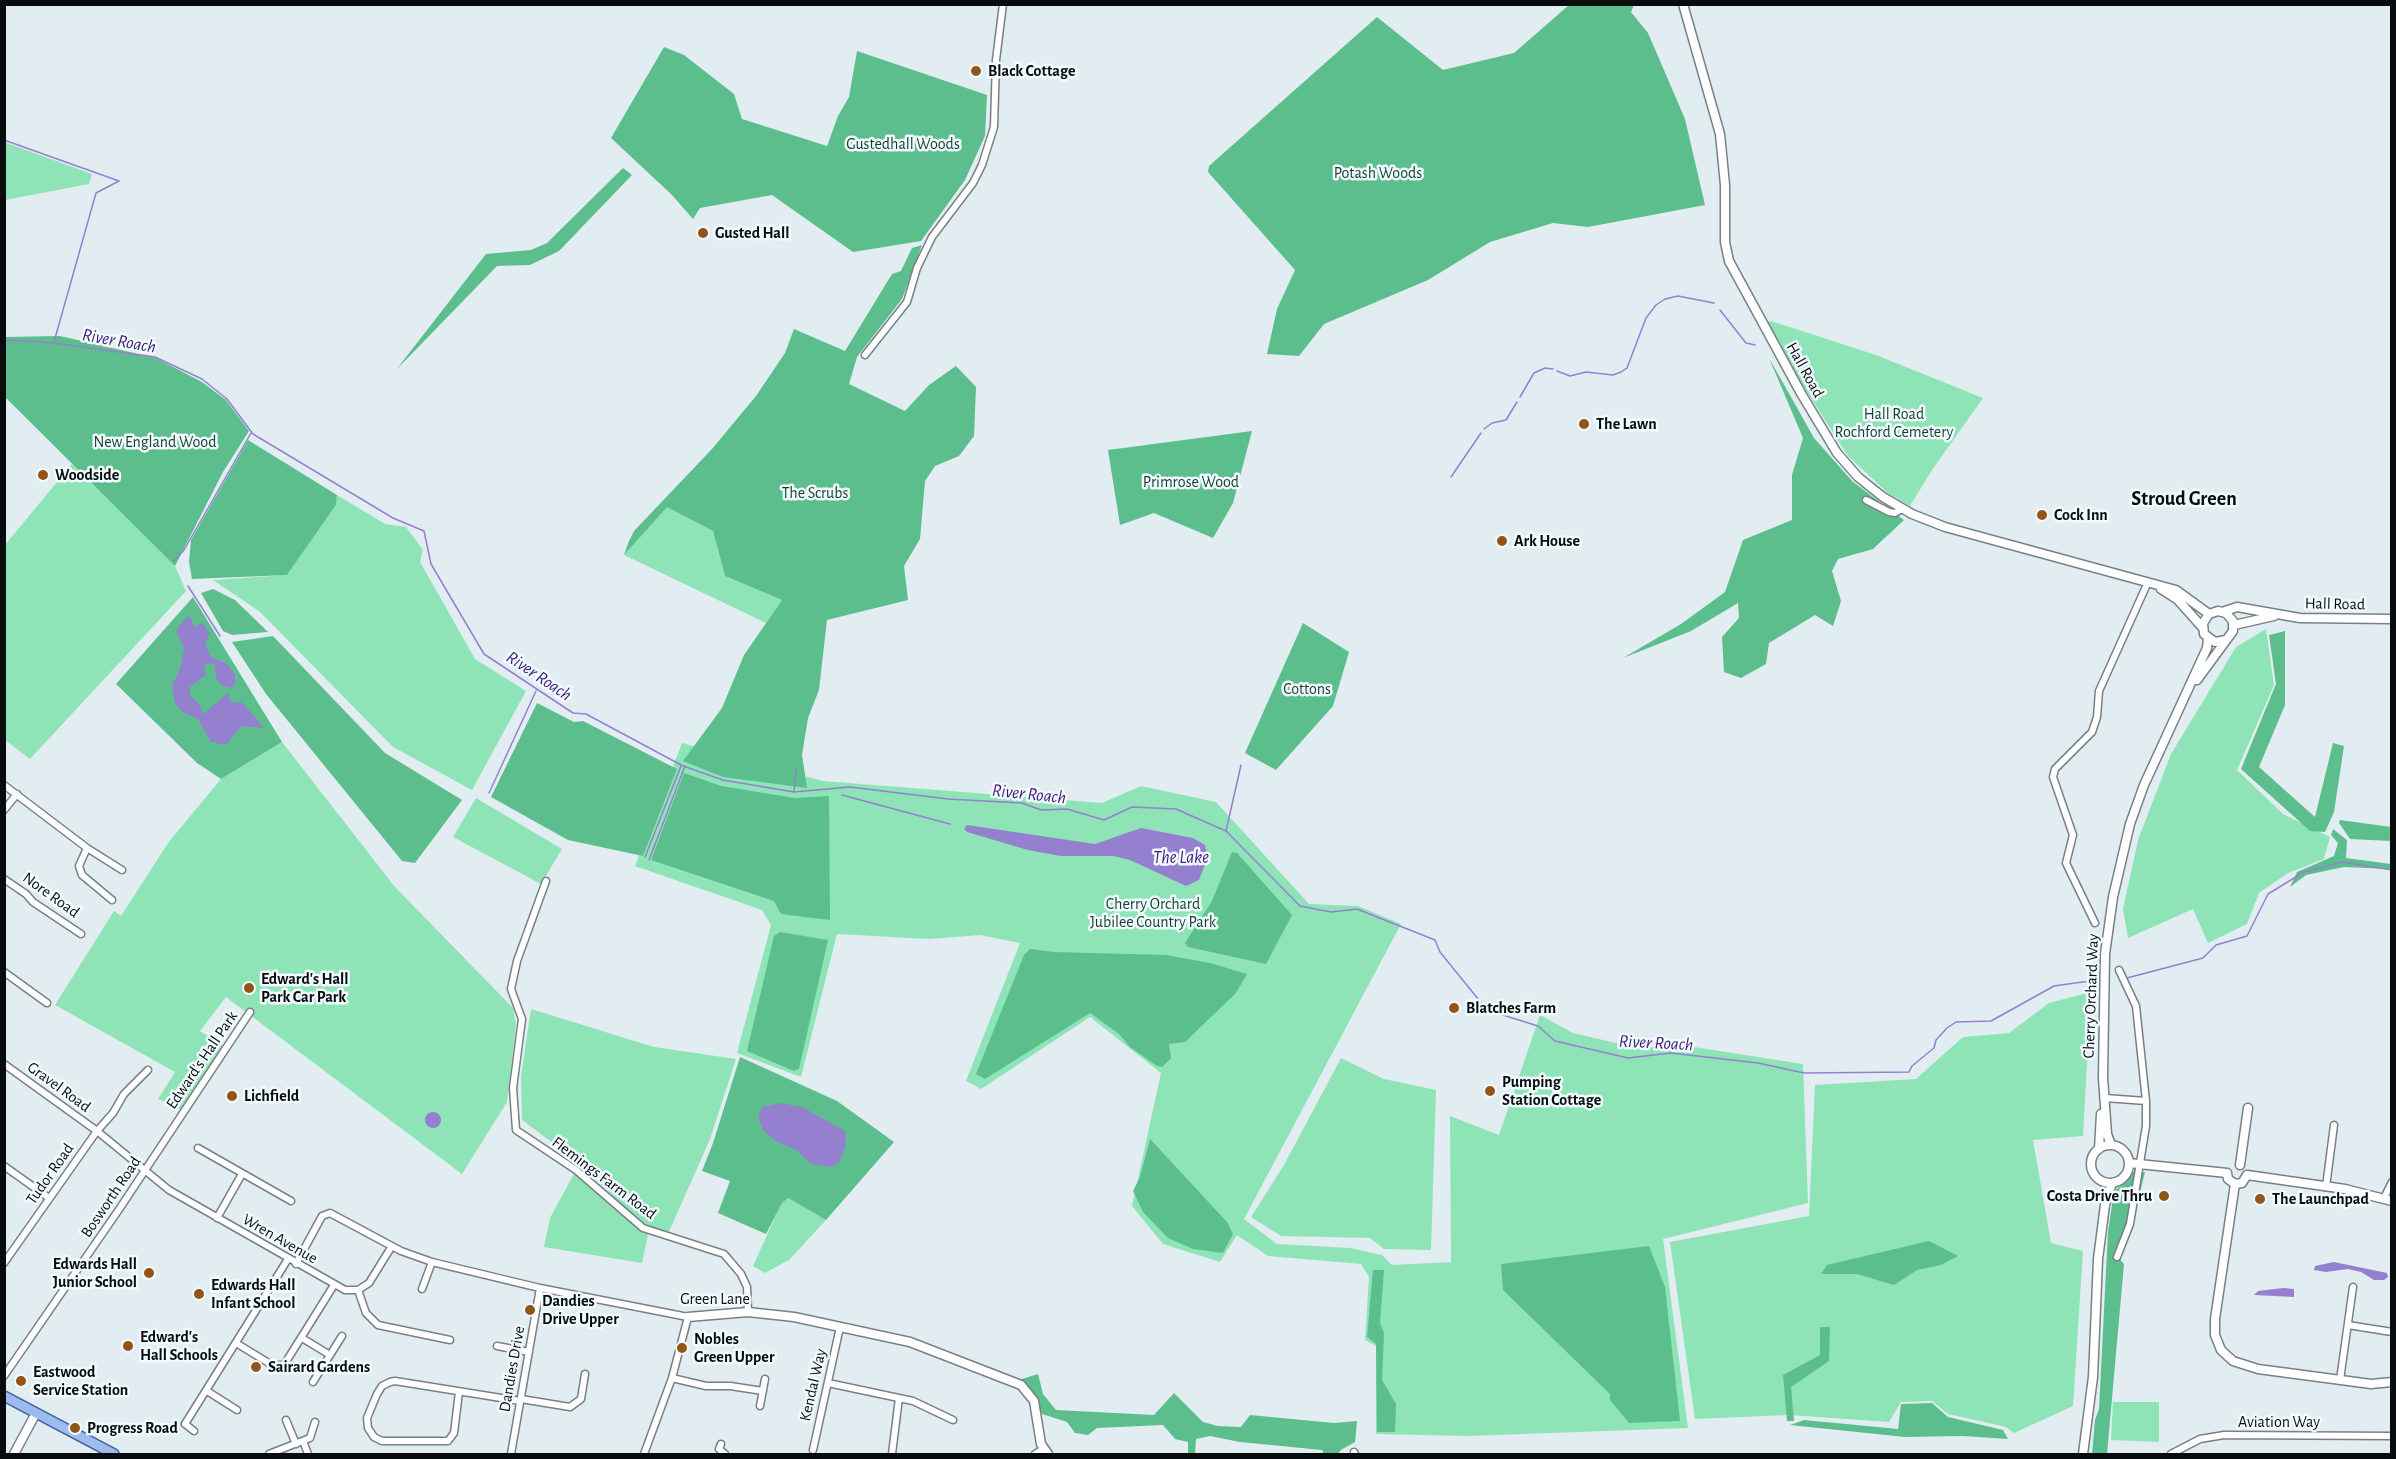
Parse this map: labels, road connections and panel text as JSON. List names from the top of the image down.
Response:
{
  "streets": {
    "main road": ["Hall Road", "Cherry Orchard Way", "Green Lane"],
    "street": [
      "Nore Road",
      "Edward's Hall Park",
      "Gravel Road",
      "Tudor Road",
      "Flemings Farm Road",
      "Bosworth Road",
      "Wren Avenue",
      "Dandies Drive",
      "Kendal Way",
      "Aviation Way"
    ]
  },
  "crossings": [
    ["Hall Road", "Cherry Orchard Way"],
    ["Edward's Hall Park", "Bosworth Road"],
    ["Gravel Road", "Tudor Road"],
    ["Gravel Road", "Bosworth Road"],
    ["Gravel Road", "Wren Avenue"],
    ["Flemings Farm Road", "Green Lane"],
    ["Bosworth Road", "Wren Avenue"],
    ["Wren Avenue", "Green Lane"],
    ["Green Lane", "Dandies Drive"],
    ["Green Lane", "Kendal Way"]
  ],
  "districts": ["Stroud Green"],
  "water": ["River Roach", "The Lake"],
  "parks": [
    "Gustedhall Woods",
    "Potash Woods",
    "Hall Road Rochford Cemetery",
    "New England Wood",
    "Primrose Wood",
    "The Scrubs",
    "Cottons",
    "Cherry Orchard Jubilee Country Park"
  ],
  "places": [
    "Black Cottage",
    "Gusted Hall",
    "The Lawn",
    "Woodside",
    "Cock Inn",
    "Ark House",
    "Edward's Hall Park Car Park",
    "Blatches Farm",
    "Pumping Station Cottage",
    "Lichfield",
    "Costa Drive Thru",
    "The Launchpad",
    "Edwards Hall Junior School",
    "Edwards Hall Infant School",
    "Dandies Drive Upper",
    "Edward's Hall Schools",
    "Nobles Green Upper",
    "Sairard Gardens",
    "Eastwood Service Station",
    "Progress Road"
  ]
}
